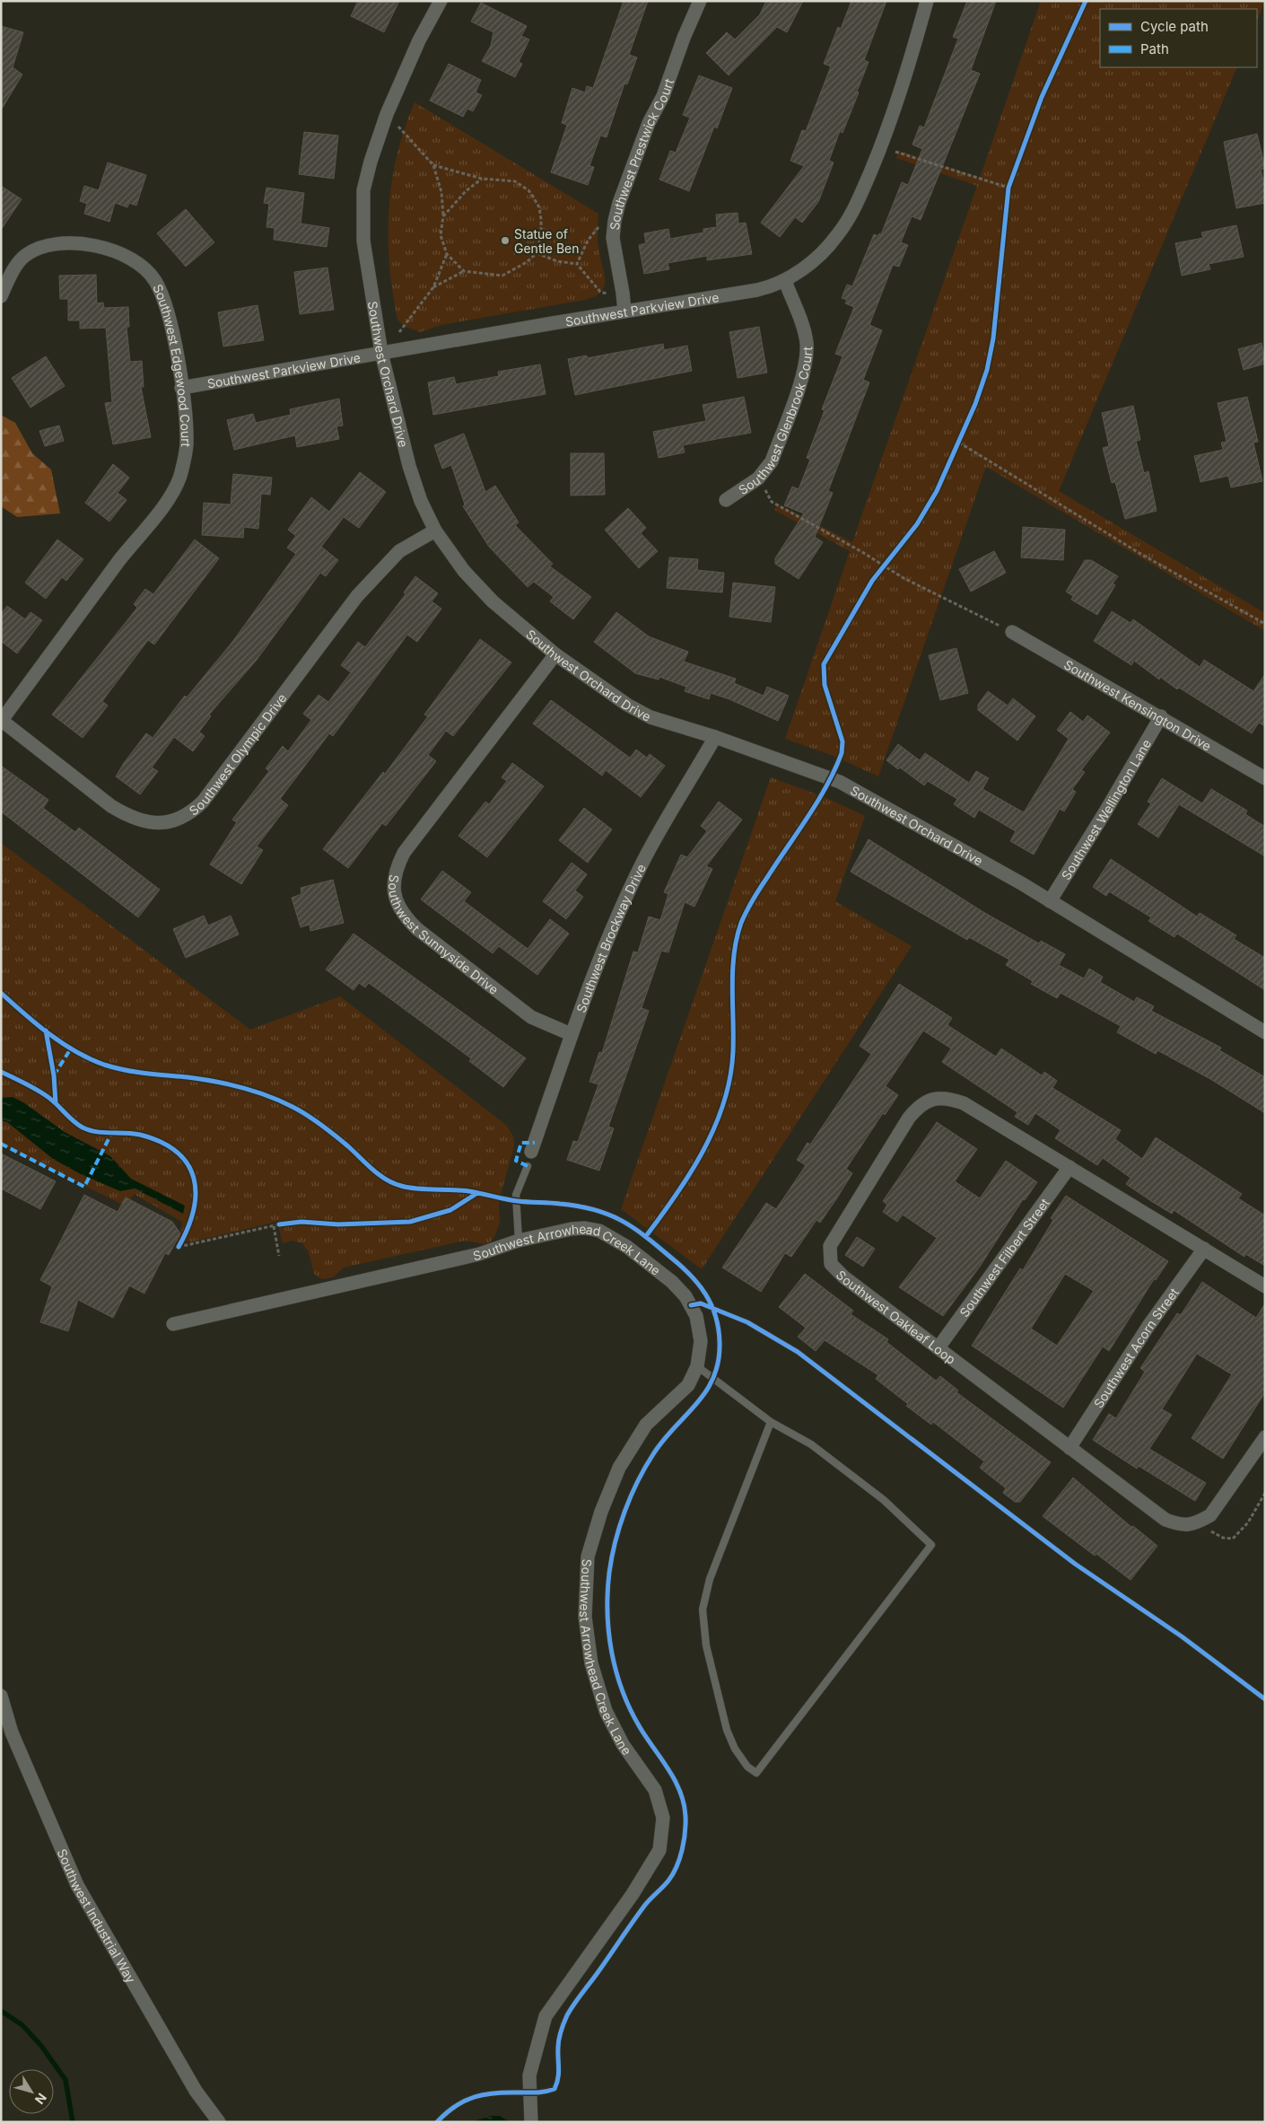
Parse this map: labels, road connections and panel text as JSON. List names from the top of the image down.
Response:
{
  "streets": {
    "street": [
      "Southwest Prestwick Court",
      "Southwest Parkview Drive",
      "Southwest Edgewood Court",
      "Southwest Orchard Drive",
      "Southwest Glenbrook Court",
      "Southwest Kensington Drive",
      "Southwest Olympic Drive",
      "Southwest Wellington Lane",
      "Southwest Sunnyside Drive",
      "Southwest Brockway Drive",
      "Southwest Filbert Street",
      "Southwest Arrowhead Creek Lane",
      "Southwest Oakleaf Loop",
      "Southwest Acorn Street",
      "Southwest Industrial Way"
    ]
  },
  "crossings": [
    ["Southwest Prestwick Court", "Southwest Parkview Drive"],
    ["Southwest Parkview Drive", "Southwest Edgewood Court"],
    ["Southwest Parkview Drive", "Southwest Orchard Drive"],
    ["Southwest Parkview Drive", "Southwest Glenbrook Court"],
    ["Southwest Edgewood Court", "Southwest Olympic Drive"],
    ["Southwest Orchard Drive", "Southwest Olympic Drive"],
    ["Southwest Orchard Drive", "Southwest Wellington Lane"],
    ["Southwest Orchard Drive", "Southwest Sunnyside Drive"],
    ["Southwest Orchard Drive", "Southwest Brockway Drive"],
    ["Southwest Kensington Drive", "Southwest Wellington Lane"],
    ["Southwest Sunnyside Drive", "Southwest Brockway Drive"],
    ["Southwest Filbert Street", "Southwest Oakleaf Loop"],
    ["Southwest Oakleaf Loop", "Southwest Acorn Street"]
  ],
  "places": ["Statue of Gentle Ben"],
  "legend": ["Cycle path", "Path"],
  "north": "bottom right"
}
